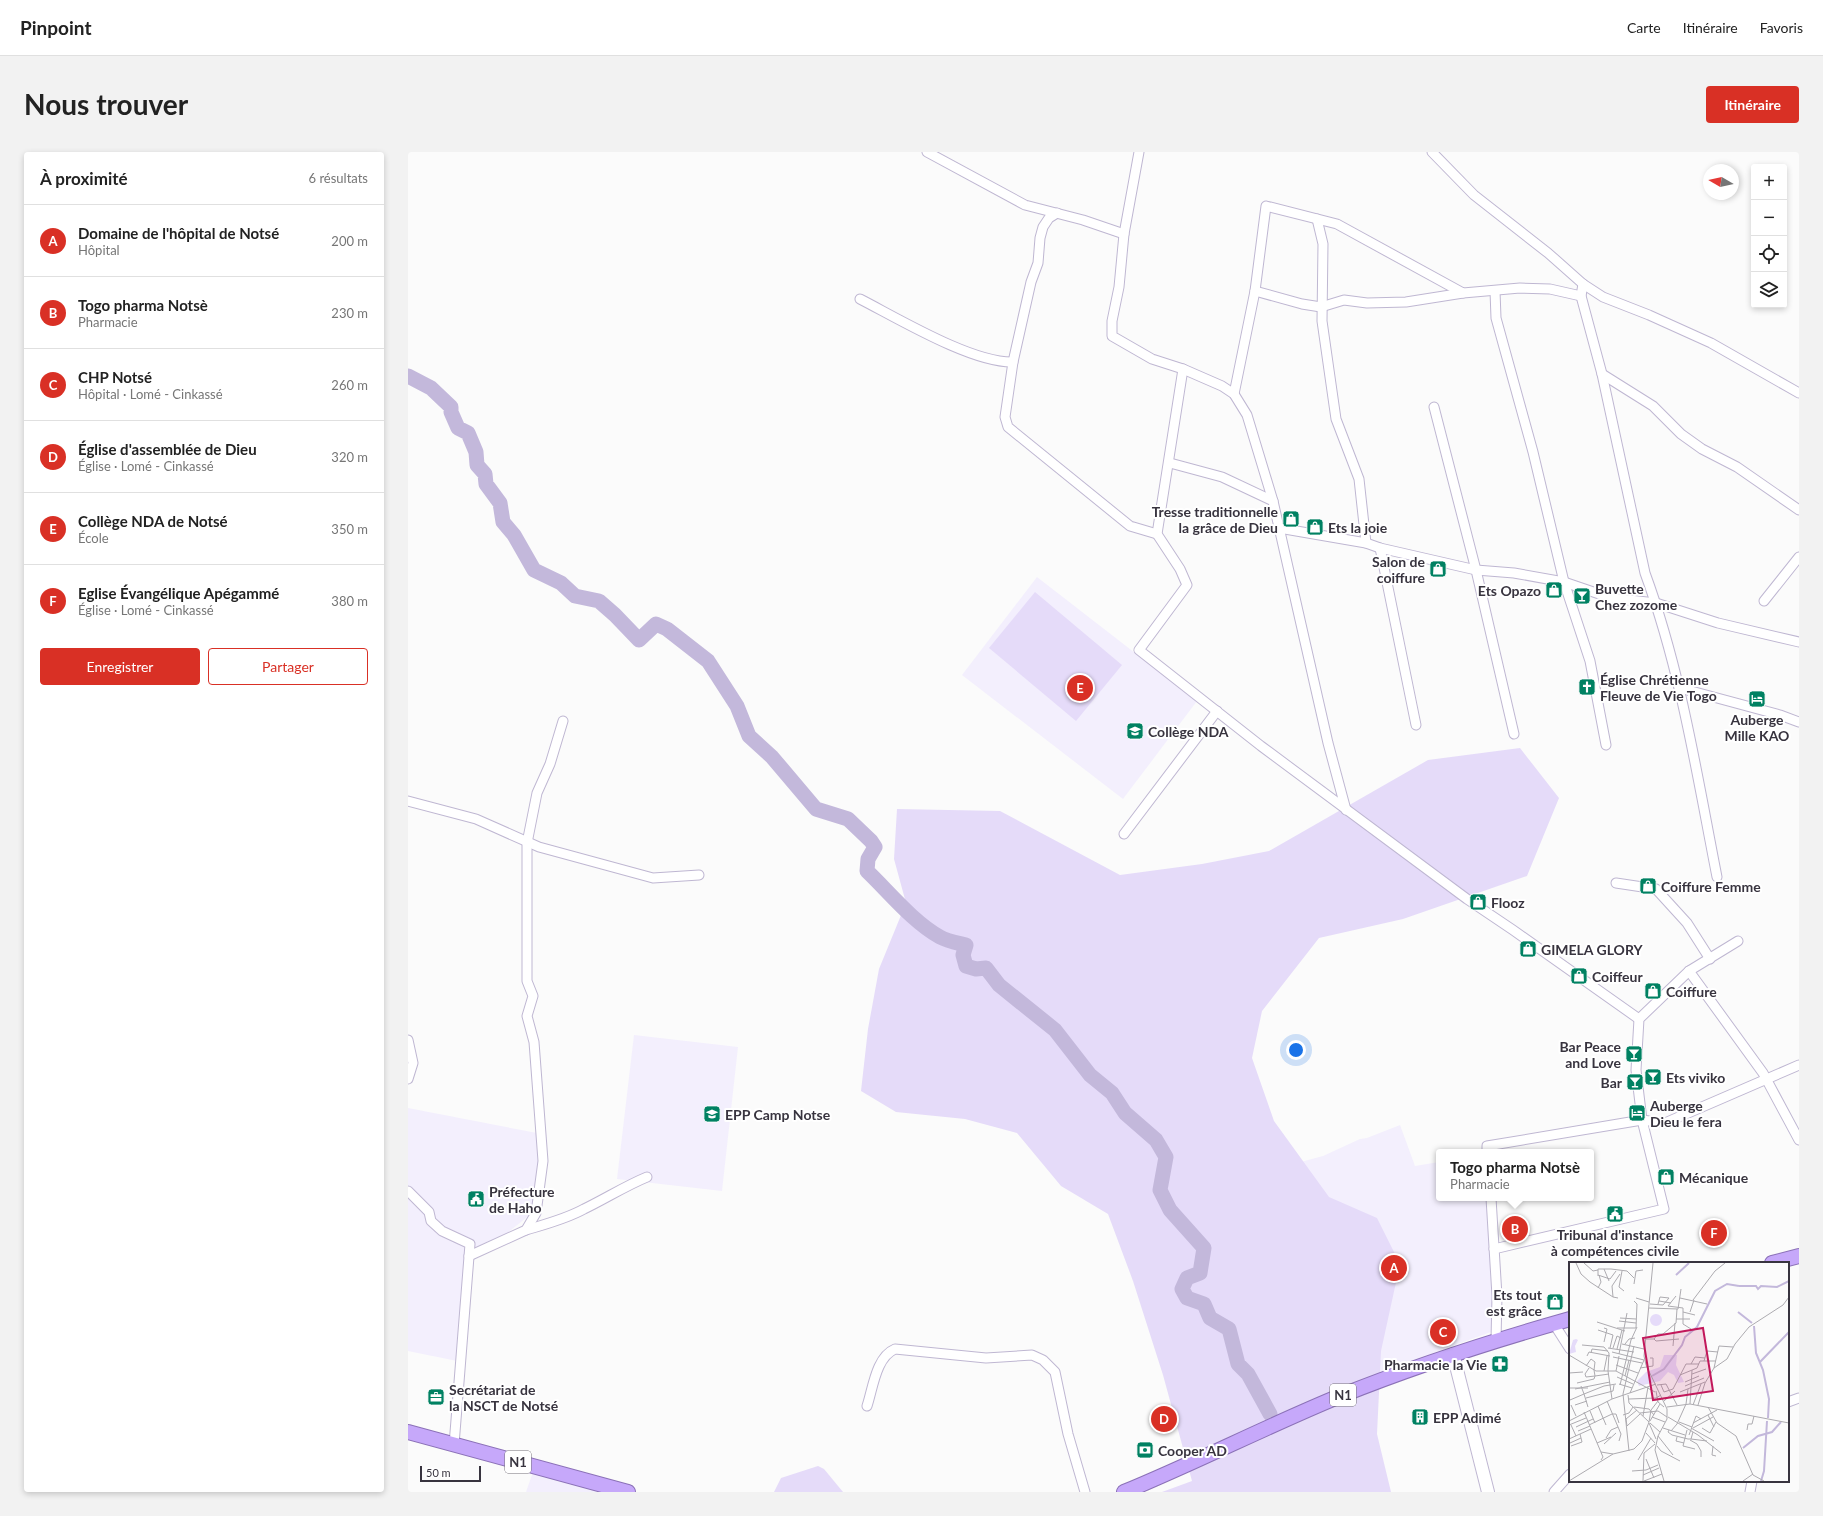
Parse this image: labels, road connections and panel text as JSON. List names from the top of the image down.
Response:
{
  "streets": {
    "highway": ["N1"]
  },
  "places": {
    "shop": [
      "Tresse traditionnelle la grâce de Dieu",
      "Ets la joie",
      "Salon de coiffure",
      "Ets Opazo",
      "Coiffure Femme",
      "Flooz",
      "GIMELA GLORY",
      "Coiffeur",
      "Coiffure",
      "Mécanique",
      "Ets tout est grâce"
    ],
    "bar": [
      "Buvette Chez zozome",
      "Bar Peace and Love",
      "Ets viviko",
      "Bar"
    ],
    "church": ["Église Chrétienne Fleuve de Vie Togo"],
    "hotel": ["Auberge Mille KAO", "Auberge Dieu le fera"],
    "school or university": ["Collège NDA", "EPP Camp Notse"],
    "public building": ["Préfecture de Haho", "Tribunal d'instance à compétences civile"],
    "pharmacy": ["Pharmacie la Vie"],
    "office": ["Secrétariat de la NSCT de Notsé"],
    "building": ["EPP Adimé"],
    "bank": ["Cooper AD"]
  },
  "scale_bar": "50 m",
  "north": "left",
  "page": {
    "header": "Pinpoint",
    "nav": ["Carte", "Itinéraire", "Favoris"],
    "buttons": [
      "Itinéraire",
      ["Enregistrer", "Partager"]
    ],
    "title": "Nous trouver",
    "heading": ["À proximité", "6 résultats"],
    "map_buttons": ["+", "−"],
    "list": [
      {
        "mark": "A",
        "name": "Domaine de l'hôpital de Notsé",
        "note": "Hôpital",
        "value": "200 m"
      },
      {
        "mark": "B",
        "name": "Togo pharma Notsè",
        "note": "Pharmacie",
        "value": "230 m"
      },
      {
        "mark": "C",
        "name": "CHP Notsé",
        "note": "Hôpital · Lomé - Cinkassé",
        "value": "260 m"
      },
      {
        "mark": "D",
        "name": "Église d'assemblée de Dieu",
        "note": "Église · Lomé - Cinkassé",
        "value": "320 m"
      },
      {
        "mark": "E",
        "name": "Collège NDA de Notsé",
        "note": "École",
        "value": "350 m"
      },
      {
        "mark": "F",
        "name": "Eglise Évangélique Apégammé",
        "note": "Église · Lomé - Cinkassé",
        "value": "380 m"
      }
    ],
    "pins": [
      "E",
      "B",
      "F",
      "A",
      "C",
      "D"
    ],
    "popup": ["Togo pharma Notsè", "Pharmacie"],
    "scale": "50 m"
  }
}
